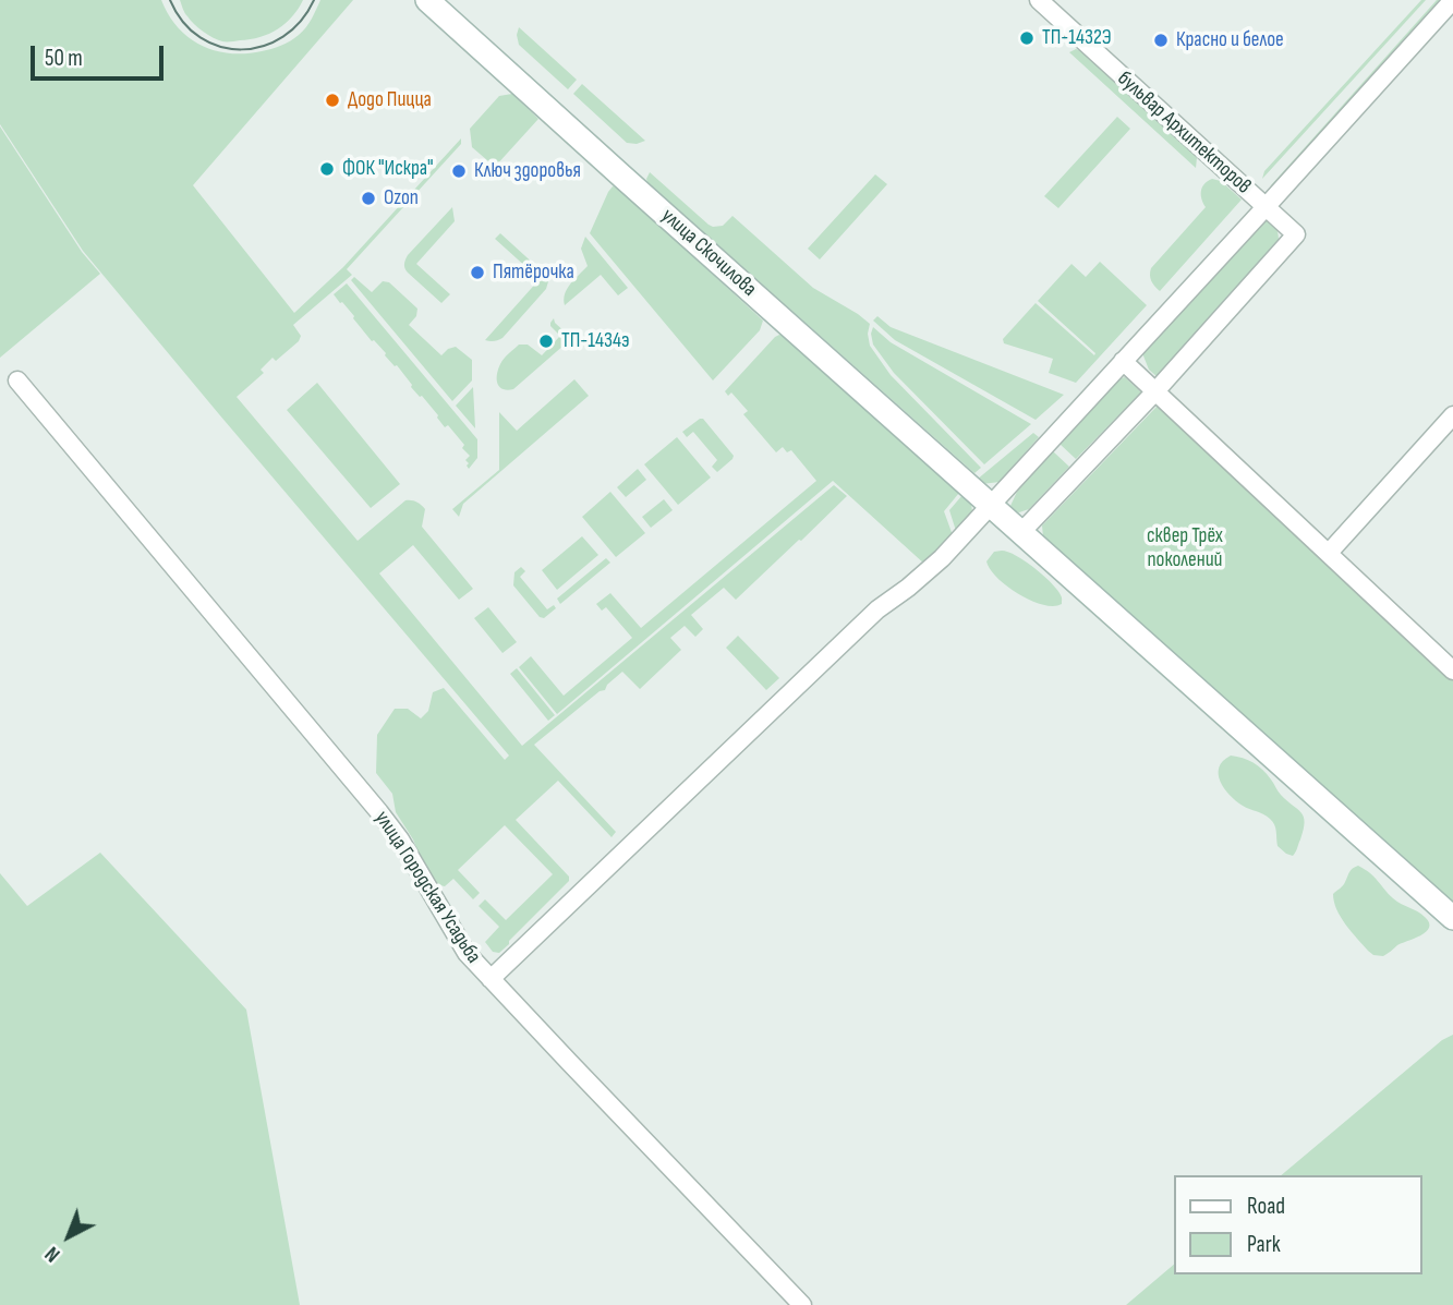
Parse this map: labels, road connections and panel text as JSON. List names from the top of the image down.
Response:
{
  "streets": {
    "street": ["бульвар Архитекторов", "улица Скочилова", "улица Городская Усадьба"]
  },
  "parks": ["сквер Трёх поколений"],
  "places": [
    "ТП-1432Э",
    "Красно и белое",
    "Додо Пицца",
    "ФОК \"Искра\"",
    "Ключ здоровья",
    "Ozon",
    "Пятёрочка",
    "ТП-1434э"
  ],
  "legend": ["Road", "Park"],
  "scale_bar": "50 m",
  "north": "bottom left"
}
